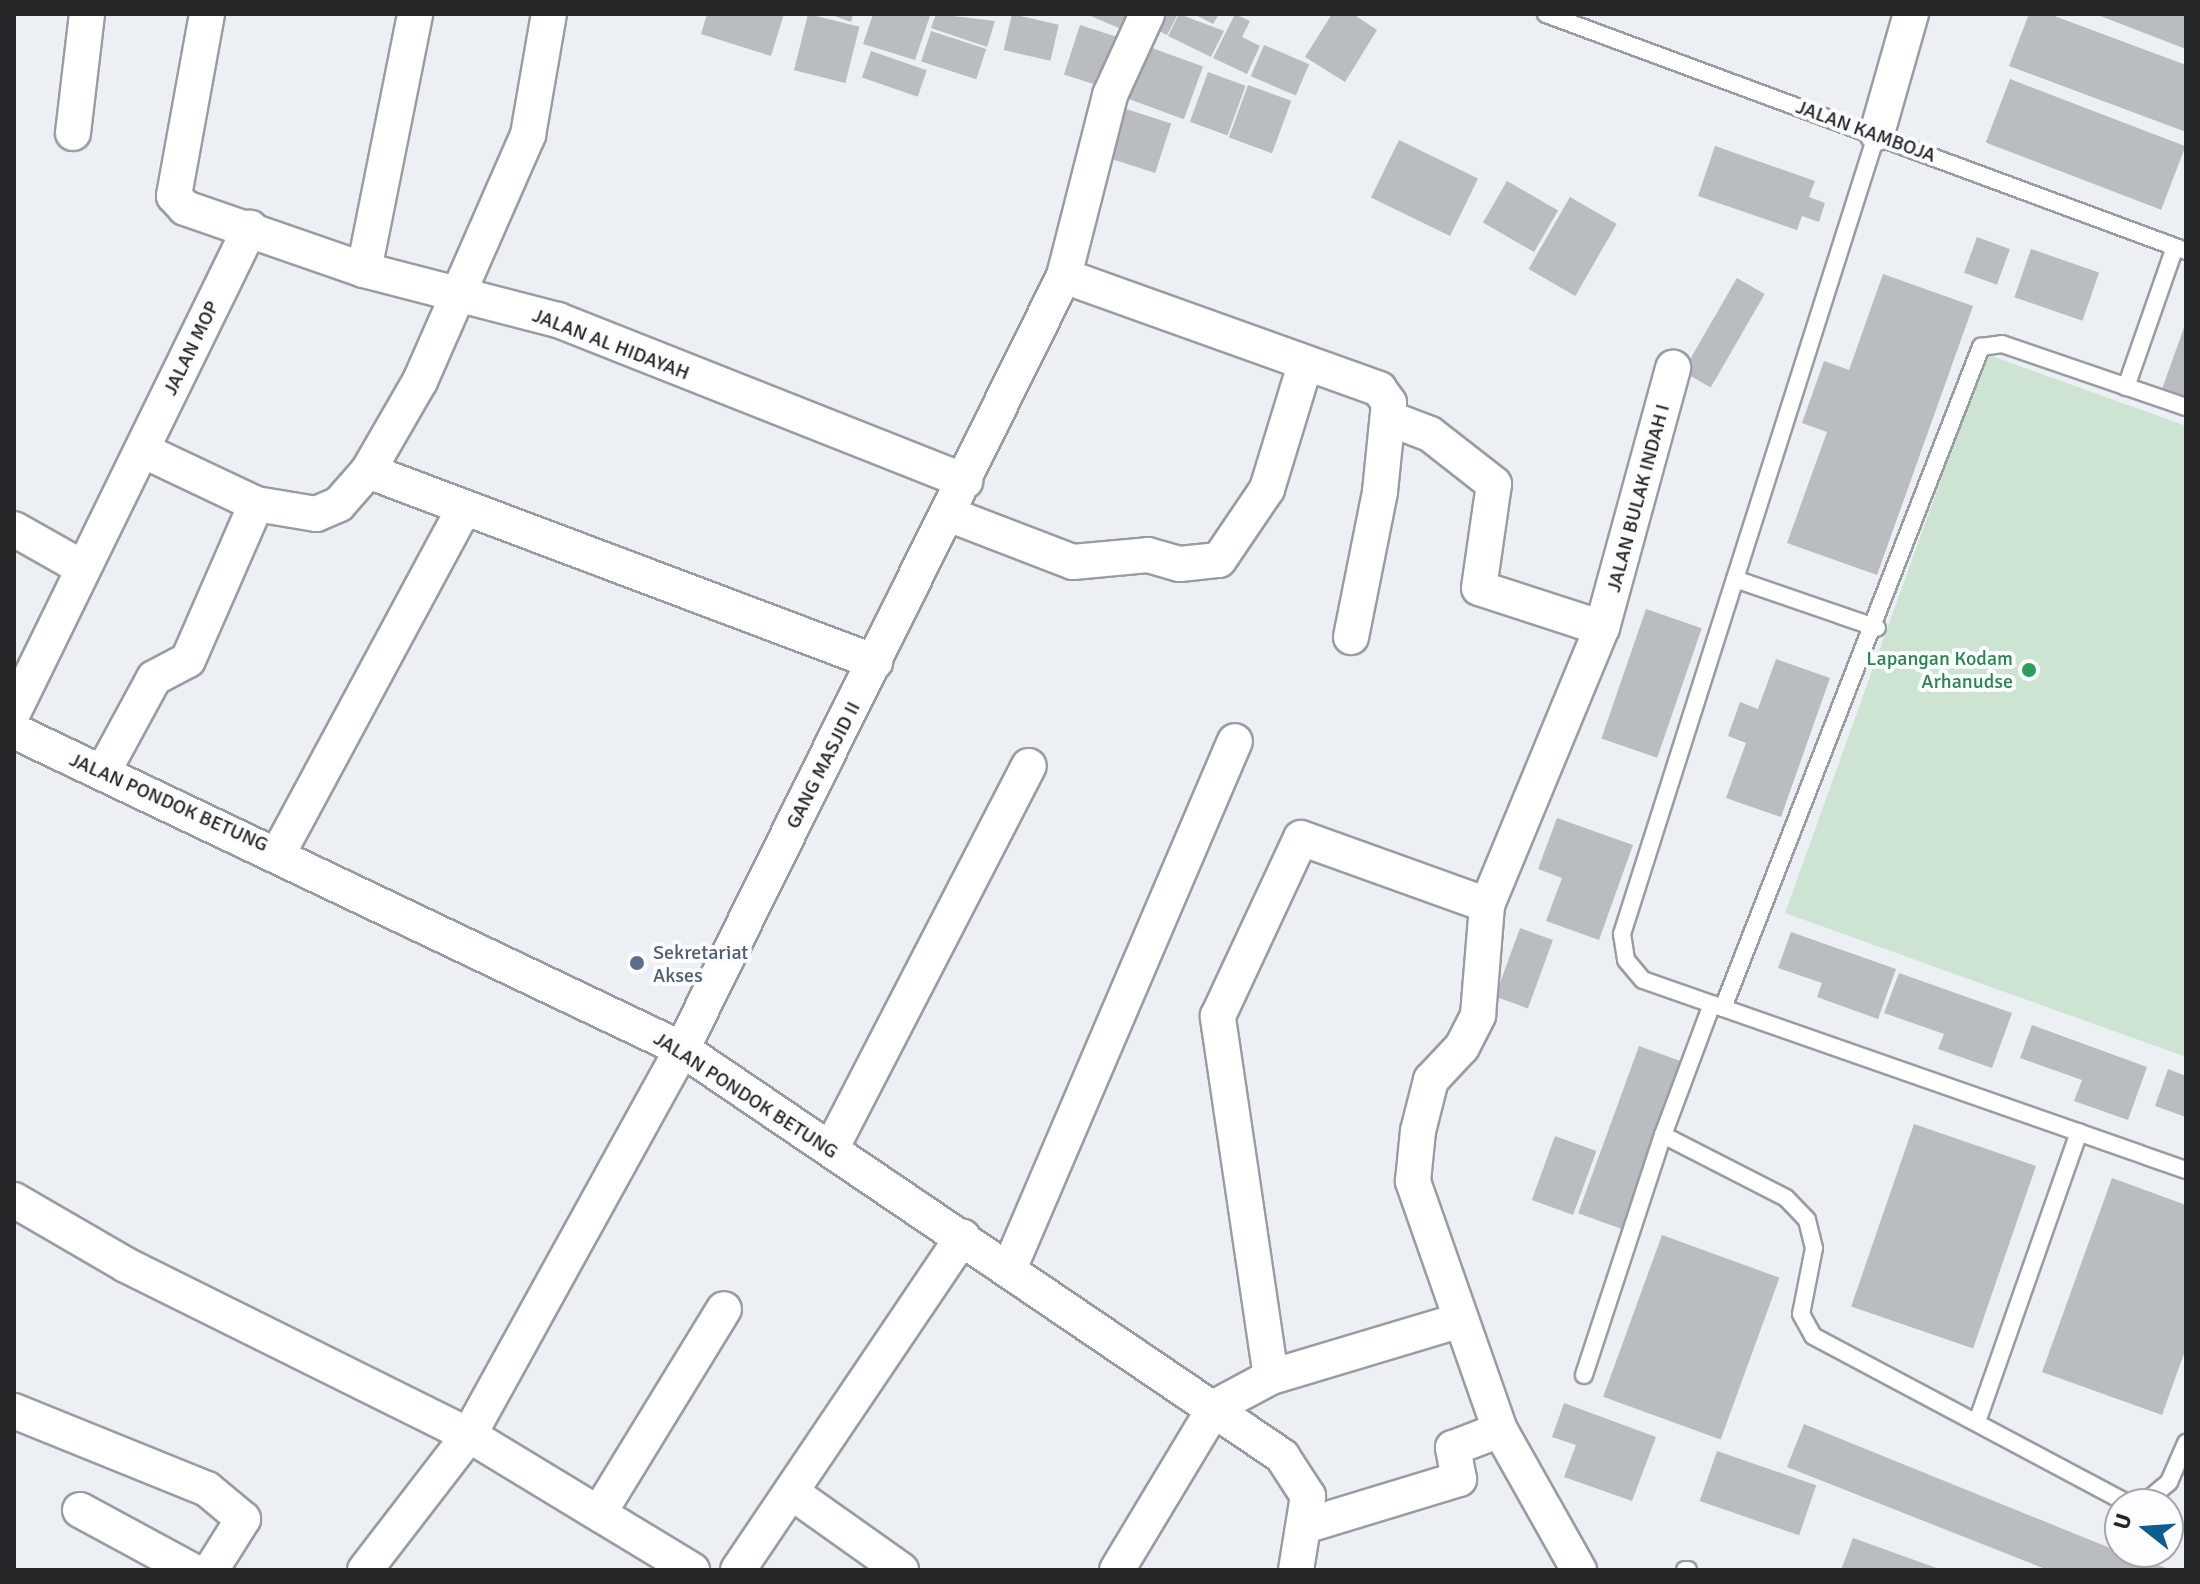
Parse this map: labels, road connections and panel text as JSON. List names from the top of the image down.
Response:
{
  "streets": {
    "street": [
      "JALAN AL HIDAYAH",
      "JALAN MOP",
      "JALAN BULAK INDAH I",
      "GANG MASJID II",
      "JALAN PONDOK BETUNG"
    ],
    "lane": ["JALAN KAMBOJA"]
  },
  "crossings": [
    ["JALAN AL HIDAYAH", "JALAN MOP"],
    ["JALAN AL HIDAYAH", "GANG MASJID II"],
    ["GANG MASJID II", "JALAN PONDOK BETUNG"]
  ],
  "places": ["Lapangan Kodam Arhanudse", "Sekretariat Akses"],
  "north": "left"
}
